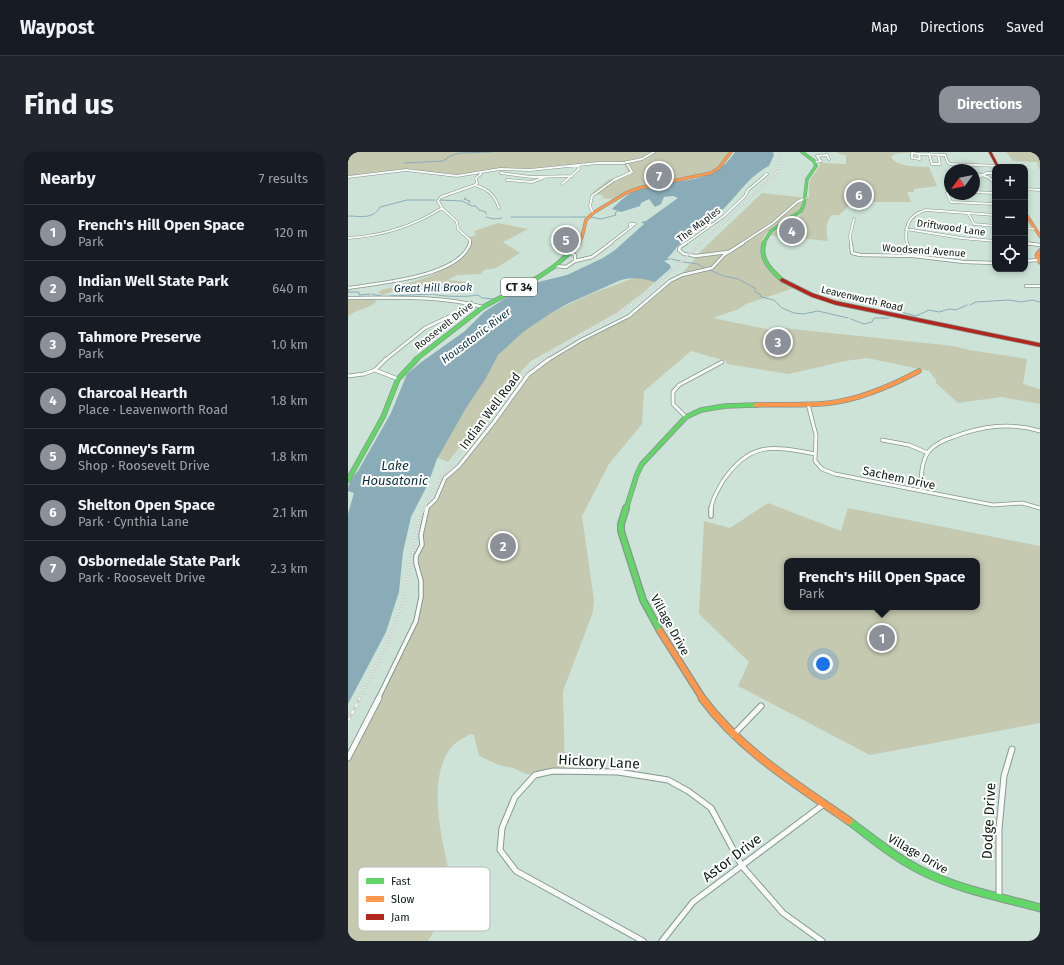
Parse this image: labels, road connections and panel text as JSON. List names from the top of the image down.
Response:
{
  "streets": {
    "main road": [
      "CT 34",
      "Leavenworth Road",
      "Roosevelt Drive",
      "Village Drive"
    ],
    "street": [
      "The Maples",
      "Driftwood Lane",
      "Woodsend Avenue",
      "Indian Well Road",
      "Sachem Drive",
      "Hickory Lane",
      "Dodge Drive",
      "Astor Drive"
    ]
  },
  "crossings": [
    ["The Maples", "Indian Well Road"],
    ["Leavenworth Road", "Indian Well Road"],
    ["Village Drive", "Dodge Drive"],
    ["Village Drive", "Astor Drive"],
    ["Hickory Lane", "Astor Drive"]
  ],
  "water": ["Great Hill Brook", "Housatonic River", "Lake Housatonic"],
  "legend": ["Fast", "Slow", "Jam"],
  "north": "bottom left",
  "page": {
    "header": "Waypost",
    "nav": ["Map", "Directions", "Saved"],
    "buttons": "Directions",
    "title": "Find us",
    "heading": ["Nearby", "7 results"],
    "pins": [
      "7",
      "6",
      "4",
      "5",
      "3",
      "2",
      "1"
    ],
    "map_buttons": ["+", "−"],
    "list": [
      {
        "mark": "1",
        "name": "French's Hill Open Space",
        "note": "Park",
        "value": "120 m"
      },
      {
        "mark": "2",
        "name": "Indian Well State Park",
        "note": "Park",
        "value": "640 m"
      },
      {
        "mark": "3",
        "name": "Tahmore Preserve",
        "note": "Park",
        "value": "1.0 km"
      },
      {
        "mark": "4",
        "name": "Charcoal Hearth",
        "note": "Place · Leavenworth Road",
        "value": "1.8 km"
      },
      {
        "mark": "5",
        "name": "McConney's Farm",
        "note": "Shop · Roosevelt Drive",
        "value": "1.8 km"
      },
      {
        "mark": "6",
        "name": "Shelton Open Space",
        "note": "Park · Cynthia Lane",
        "value": "2.1 km"
      },
      {
        "mark": "7",
        "name": "Osbornedale State Park",
        "note": "Park · Roosevelt Drive",
        "value": "2.3 km"
      }
    ],
    "popup": ["French's Hill Open Space", "Park"]
  }
}
